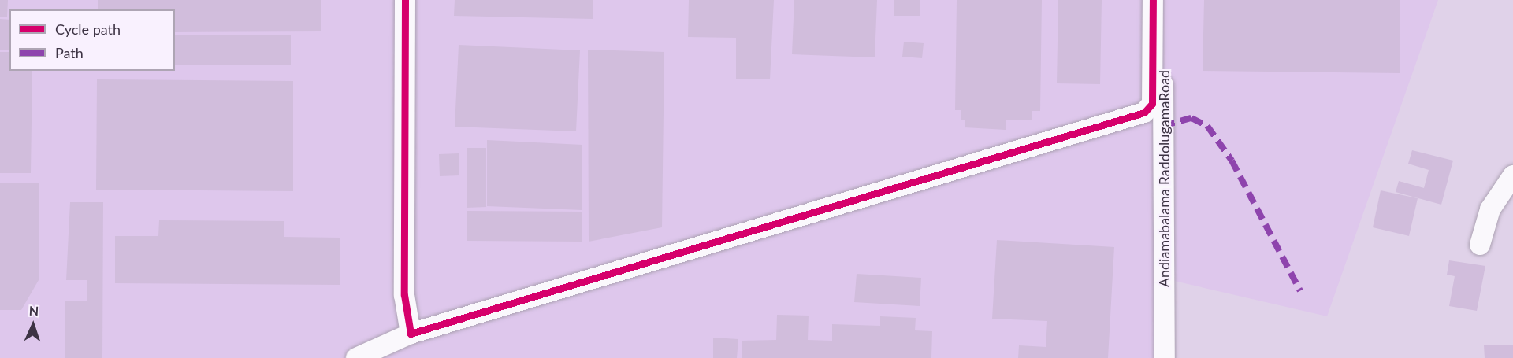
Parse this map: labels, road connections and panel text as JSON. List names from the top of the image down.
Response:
{
  "streets": {
    "street": ["Andiamabalama RaddolugamaRoad"]
  },
  "legend": ["Cycle path", "Path"],
  "north": "top"
}
